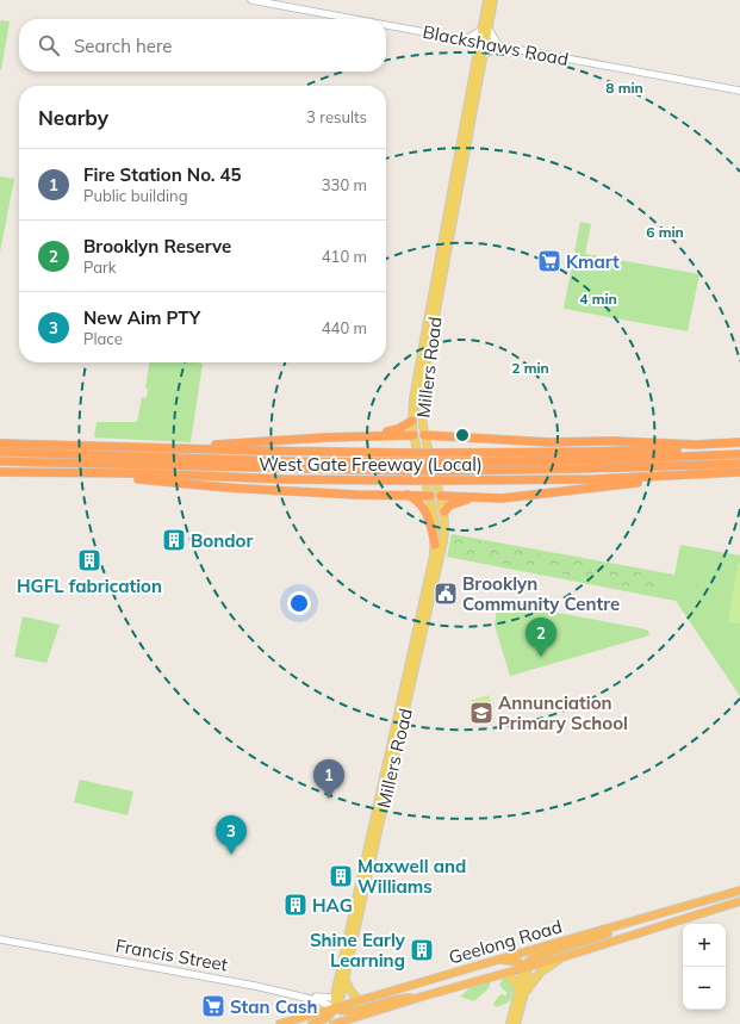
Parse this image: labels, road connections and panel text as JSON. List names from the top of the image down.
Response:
{
  "streets": {
    "highway": ["West Gate Freeway (Local)", "Geelong Road"],
    "main road": ["Blackshaws Road", "Millers Road", "Francis Street"]
  },
  "crossings": [
    ["Blackshaws Road", "Millers Road"],
    ["Millers Road", "Geelong Road"]
  ],
  "places": {
    "supermarket": ["Kmart", "Stan Cash"],
    "building": [
      "Bondor",
      "HGFL fabrication",
      "Maxwell and Williams",
      "HAG",
      "Shine Early Learning"
    ],
    "public building": ["Brooklyn Community Centre"],
    "school or university": ["Annunciation Primary School"]
  },
  "page": {
    "search": "Search here",
    "heading": ["Nearby", "3 results"],
    "list": [
      {
        "mark": "1",
        "name": "Fire Station No. 45",
        "note": "Public building",
        "value": "330 m"
      },
      {
        "mark": "2",
        "name": "Brooklyn Reserve",
        "note": "Park",
        "value": "410 m"
      },
      {
        "mark": "3",
        "name": "New Aim PTY",
        "note": "Place",
        "value": "440 m"
      }
    ],
    "pins": ["2", "1", "3"],
    "map_buttons": ["+", "−"]
  },
  "rings": [
    "8 min",
    "6 min",
    "4 min",
    "2 min"
  ]
}
